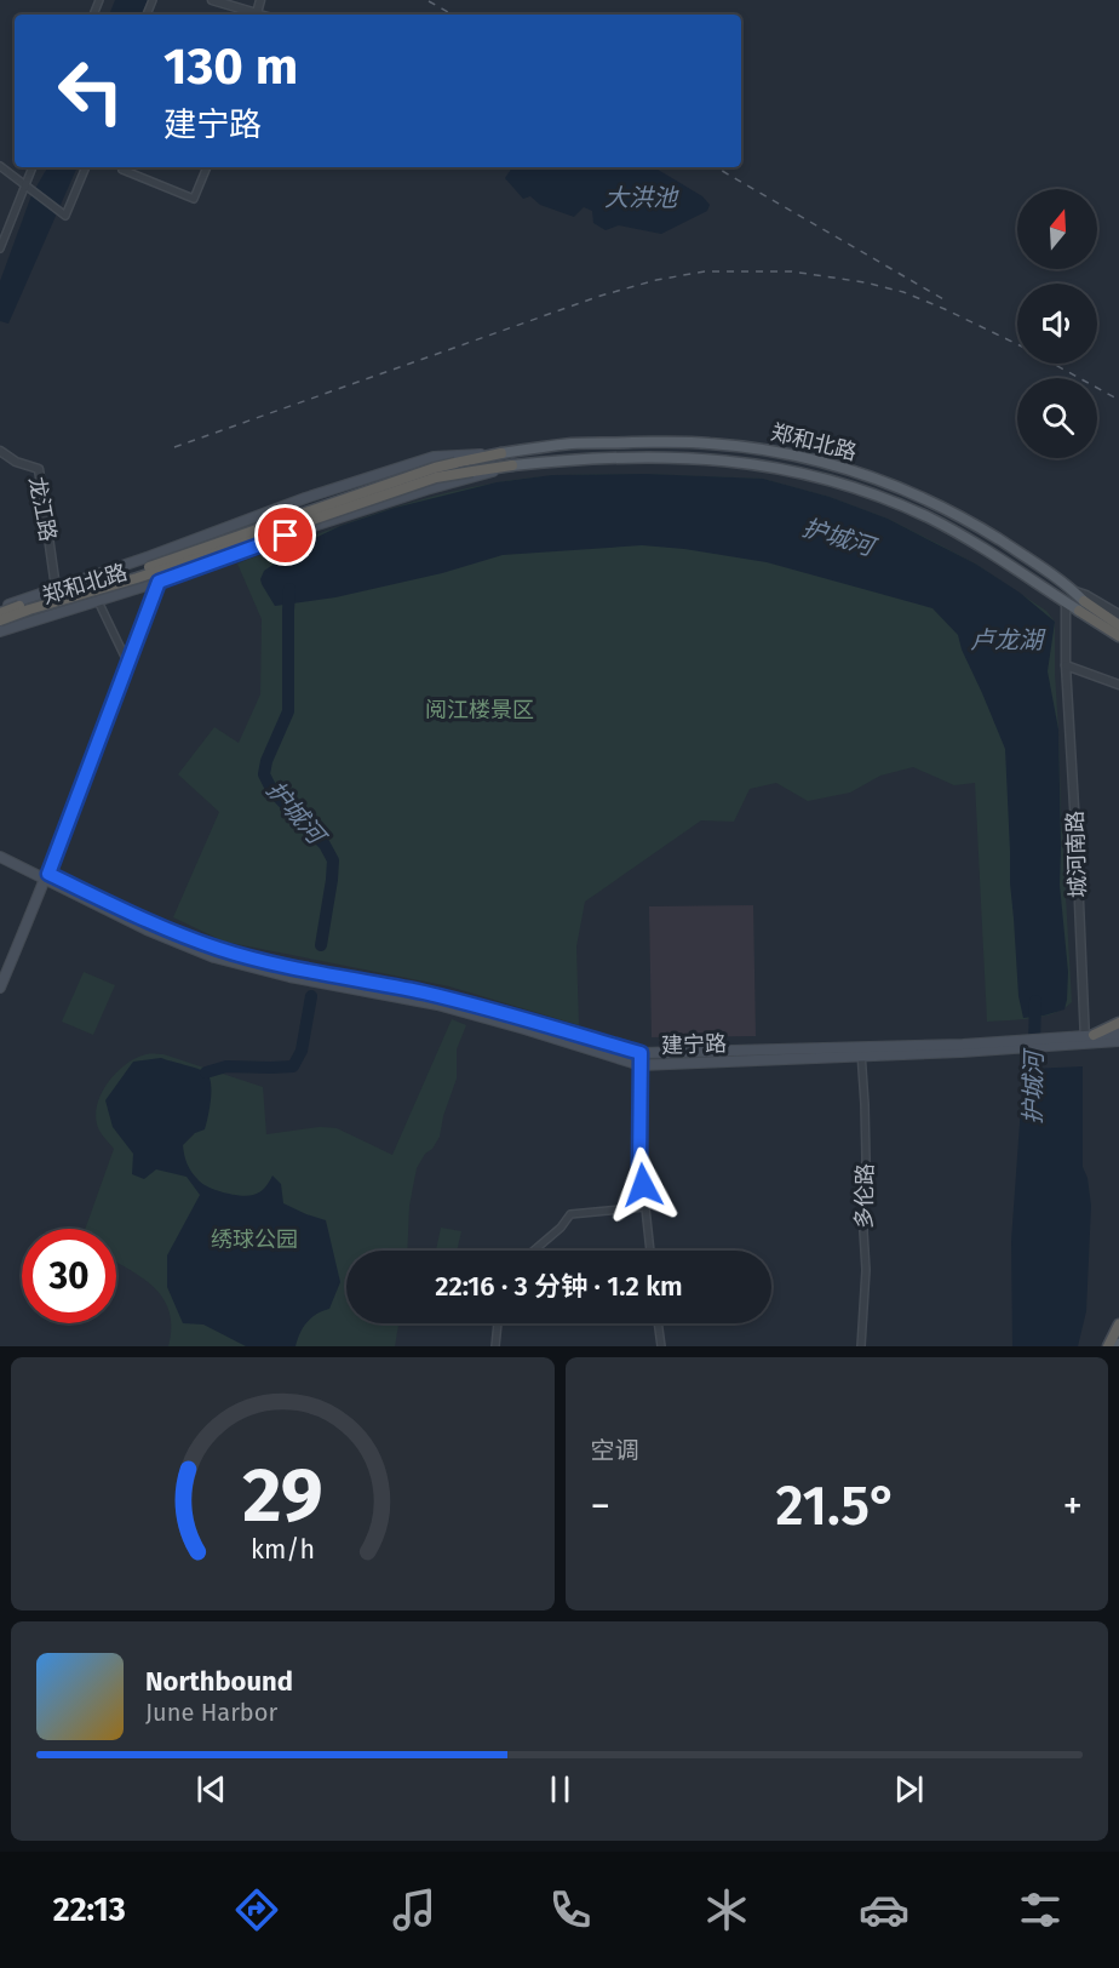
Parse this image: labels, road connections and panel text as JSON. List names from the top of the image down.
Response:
{
  "streets": {
    "highway": ["郑和北路"],
    "main road": ["建宁路"],
    "street": ["龙江路", "城河南路", "多伦路"]
  },
  "crossings": [
    ["郑和北路", "龙江路"],
    ["郑和北路", "城河南路"],
    ["城河南路", "建宁路"],
    ["建宁路", "多伦路"]
  ],
  "water": ["大洪池", "护城河", "卢龙湖"],
  "parks": ["阅江楼景区", "绣球公园"],
  "north": "top",
  "page": {
    "turn": ["130 m", "建宁路"],
    "limit": "30",
    "trip": "22:16 · 3 分钟 · 1.2 km",
    "tile": "空调",
    "heat": ["−", "21.5°", "+"],
    "song": ["Northbound", "June Harbor"],
    "tabs": "22:13",
    "gauge": ["29", "km/h"]
  }
}
